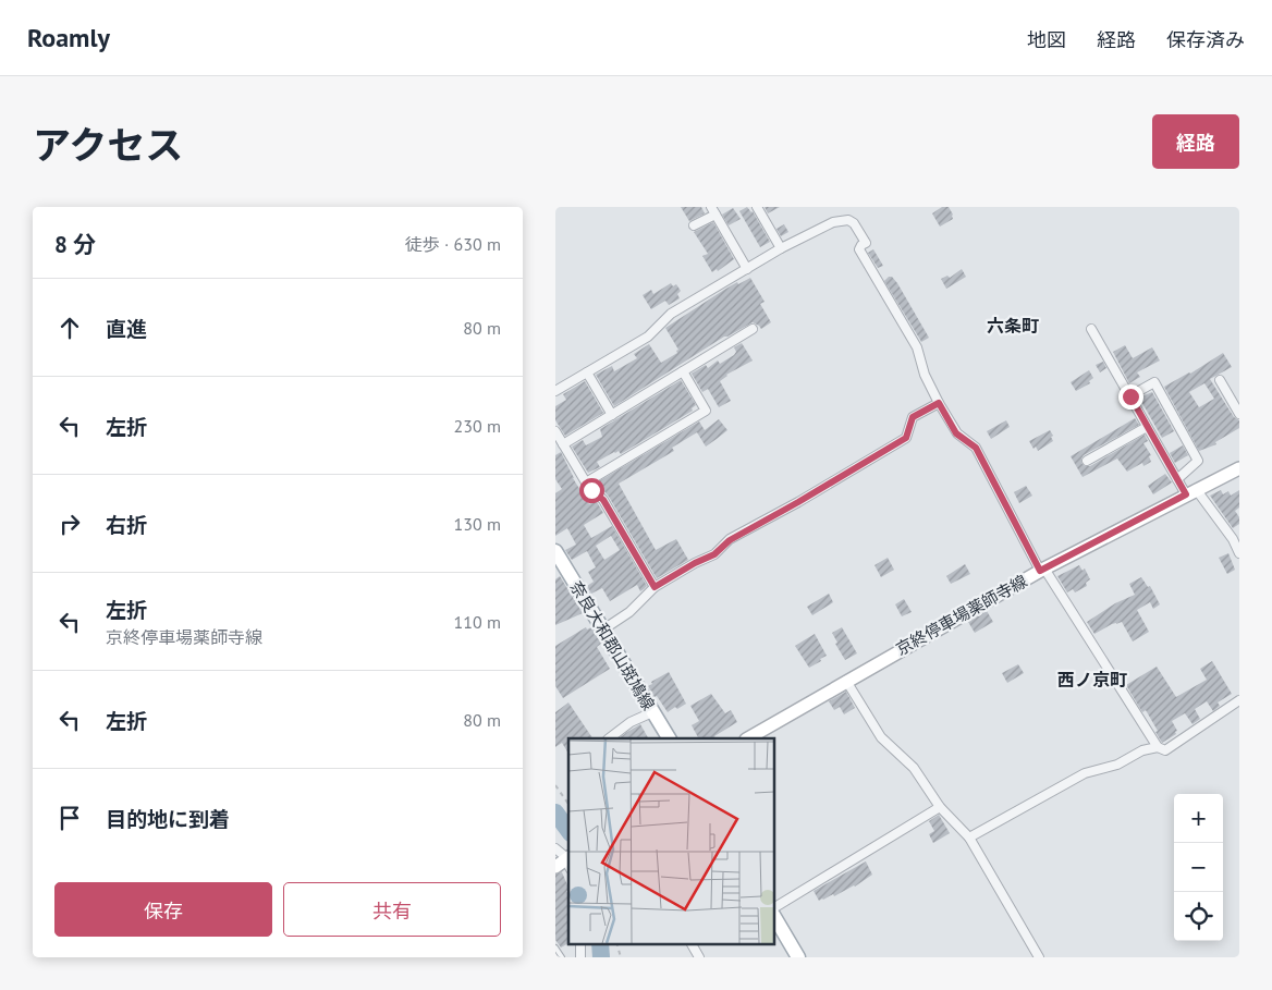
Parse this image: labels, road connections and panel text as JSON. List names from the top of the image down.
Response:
{
  "streets": {
    "main road": ["京終停車場薬師寺線", "奈良大和郡山斑鳩線"]
  },
  "districts": ["六条町", "西ノ京町"],
  "page": {
    "header": "Roamly",
    "nav": ["地図", "経路", "保存済み"],
    "title": "アクセス",
    "buttons": [
      "経路",
      ["保存", "共有"]
    ],
    "heading": ["8 分", "徒歩 · 630 m"],
    "list": [
      ["直進", "80 m"],
      ["左折", "230 m"],
      ["右折", "130 m"],
      ["左折", "京終停車場薬師寺線", "110 m"],
      ["左折", "80 m"],
      "目的地に到着"
    ],
    "map_buttons": ["+", "−"]
  }
}
